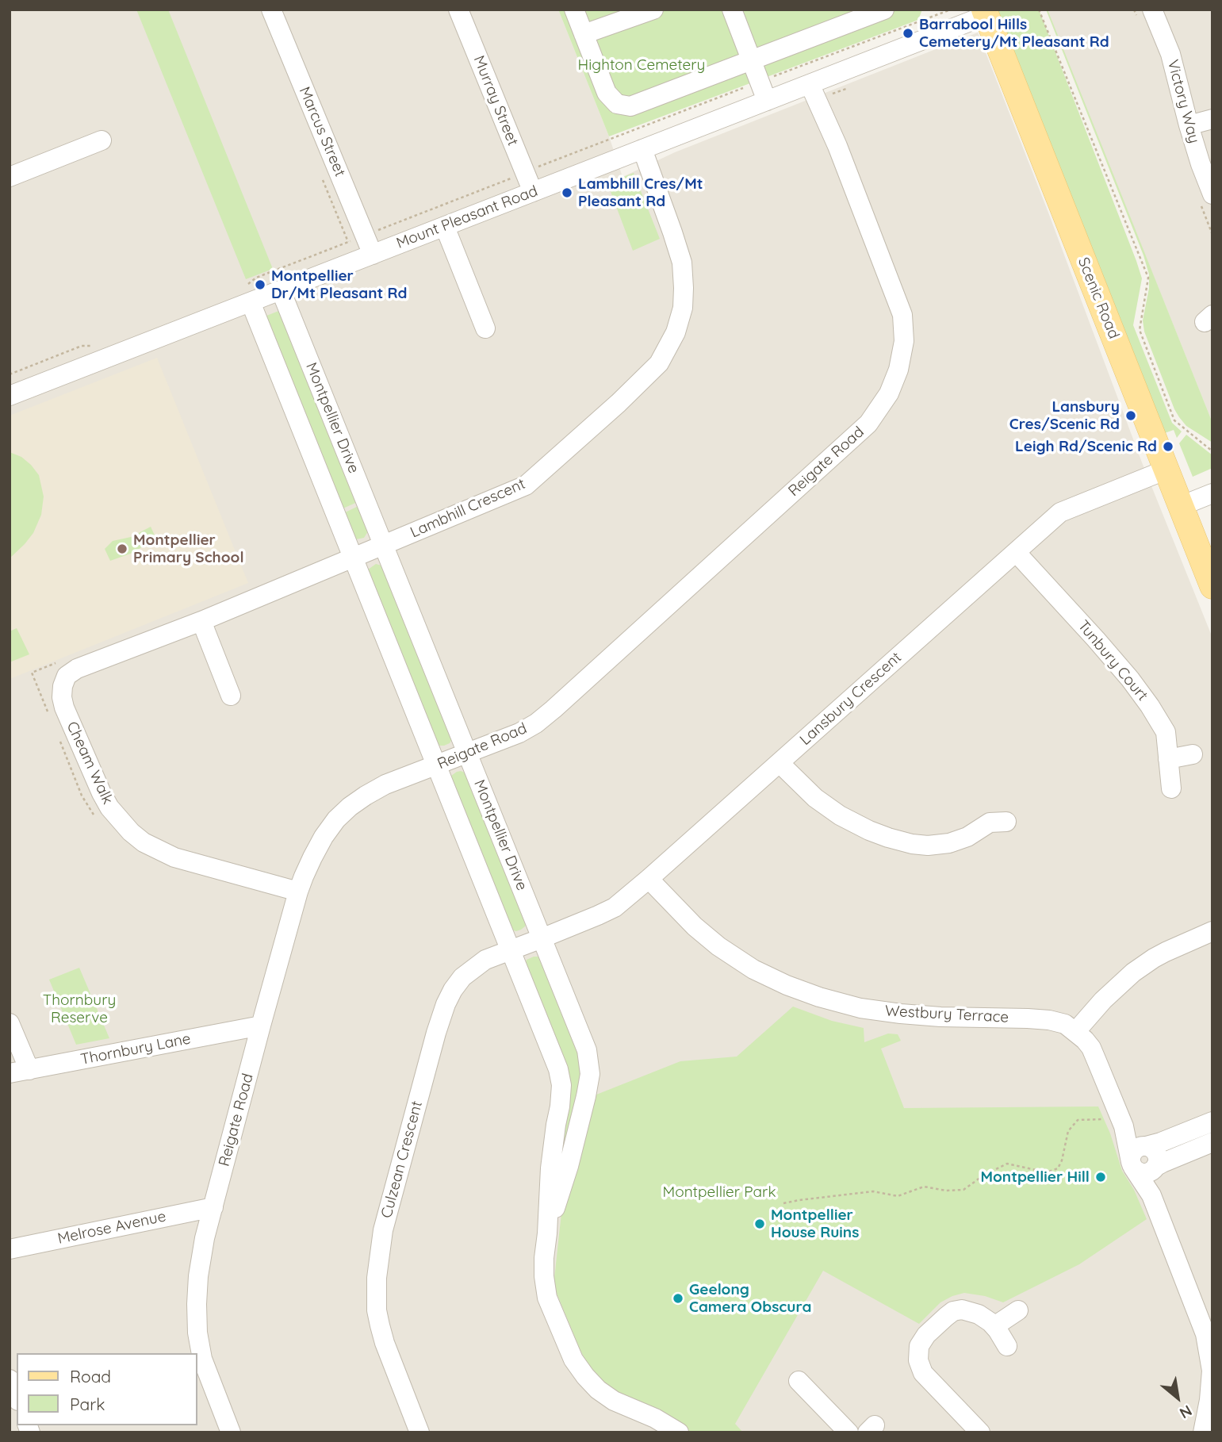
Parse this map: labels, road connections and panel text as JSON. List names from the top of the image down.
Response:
{
  "streets": {
    "main road": ["Scenic Road"],
    "street": [
      "Murray Street",
      "Victory Way",
      "Marcus Street",
      "Mount Pleasant Road",
      "Montpellier Drive",
      "Reigate Road",
      "Lambhill Crescent",
      "Tunbury Court",
      "Lansbury Crescent",
      "Cheam Walk",
      "Westbury Terrace",
      "Thornbury Lane",
      "Culzean Crescent",
      "Melrose Avenue"
    ]
  },
  "crossings": [
    ["Murray Street", "Mount Pleasant Road"],
    ["Marcus Street", "Mount Pleasant Road"],
    ["Mount Pleasant Road", "Scenic Road"],
    ["Mount Pleasant Road", "Montpellier Drive"],
    ["Mount Pleasant Road", "Reigate Road"],
    ["Mount Pleasant Road", "Lambhill Crescent"],
    ["Scenic Road", "Lansbury Crescent"],
    ["Montpellier Drive", "Reigate Road"],
    ["Montpellier Drive", "Lambhill Crescent"],
    ["Montpellier Drive", "Lansbury Crescent"],
    ["Montpellier Drive", "Culzean Crescent"],
    ["Reigate Road", "Cheam Walk"],
    ["Reigate Road", "Thornbury Lane"],
    ["Reigate Road", "Melrose Avenue"],
    ["Lambhill Crescent", "Cheam Walk"],
    ["Tunbury Court", "Lansbury Crescent"],
    ["Lansbury Crescent", "Westbury Terrace"],
    ["Lansbury Crescent", "Culzean Crescent"]
  ],
  "parks": ["Highton Cemetery", "Thornbury Reserve", "Montpellier Park"],
  "places": [
    "Barrabool Hills Cemetery/Mt Pleasant Rd",
    "Lambhill Cres/Mt Pleasant Rd",
    "Montpellier Dr/Mt Pleasant Rd",
    "Lansbury Cres/Scenic Rd",
    "Leigh Rd/Scenic Rd",
    "Montpellier Primary School",
    "Montpellier Hill",
    "Montpellier House Ruins",
    "Geelong Camera Obscura"
  ],
  "legend": ["Road", "Park"],
  "north": "bottom right"
}
